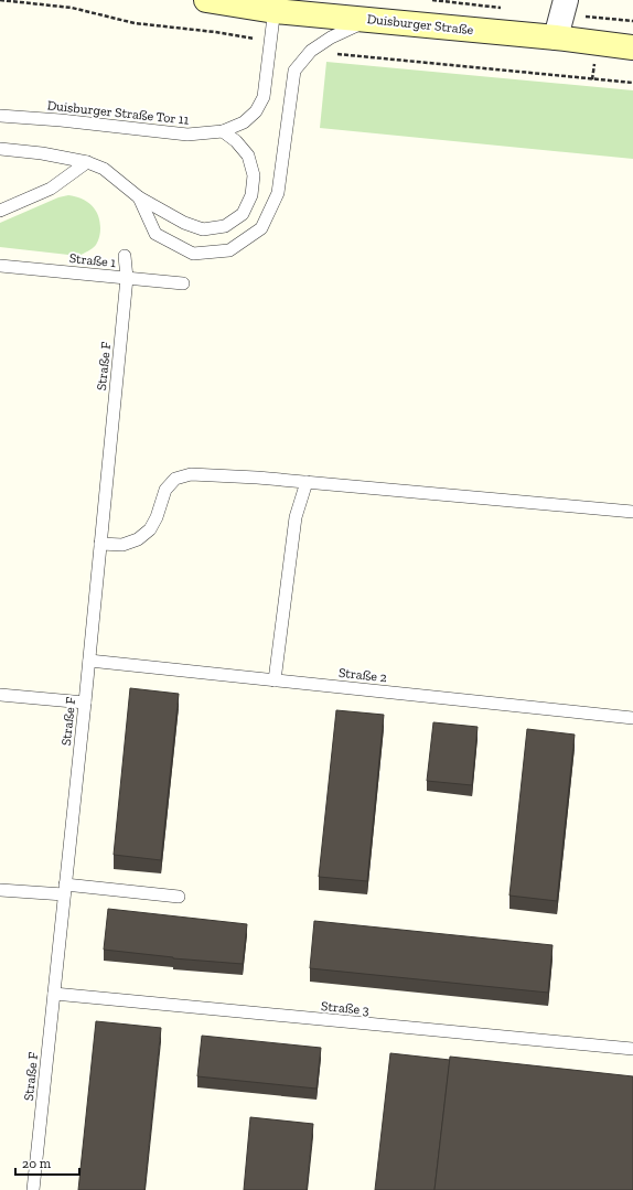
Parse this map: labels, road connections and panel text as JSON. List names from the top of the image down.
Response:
{
  "streets": {
    "main road": ["Duisburger Straße"],
    "lane": [
      "Duisburger Straße Tor 11",
      "Straße 1",
      "Straße F",
      "Straße 2",
      "Straße 3"
    ]
  },
  "crossings": [
    ["Duisburger Straße", "Duisburger Straße Tor 11"],
    ["Straße 1", "Straße F"],
    ["Straße F", "Straße 2"],
    ["Straße F", "Straße 3"]
  ],
  "scale_bar": "20 m"
}
